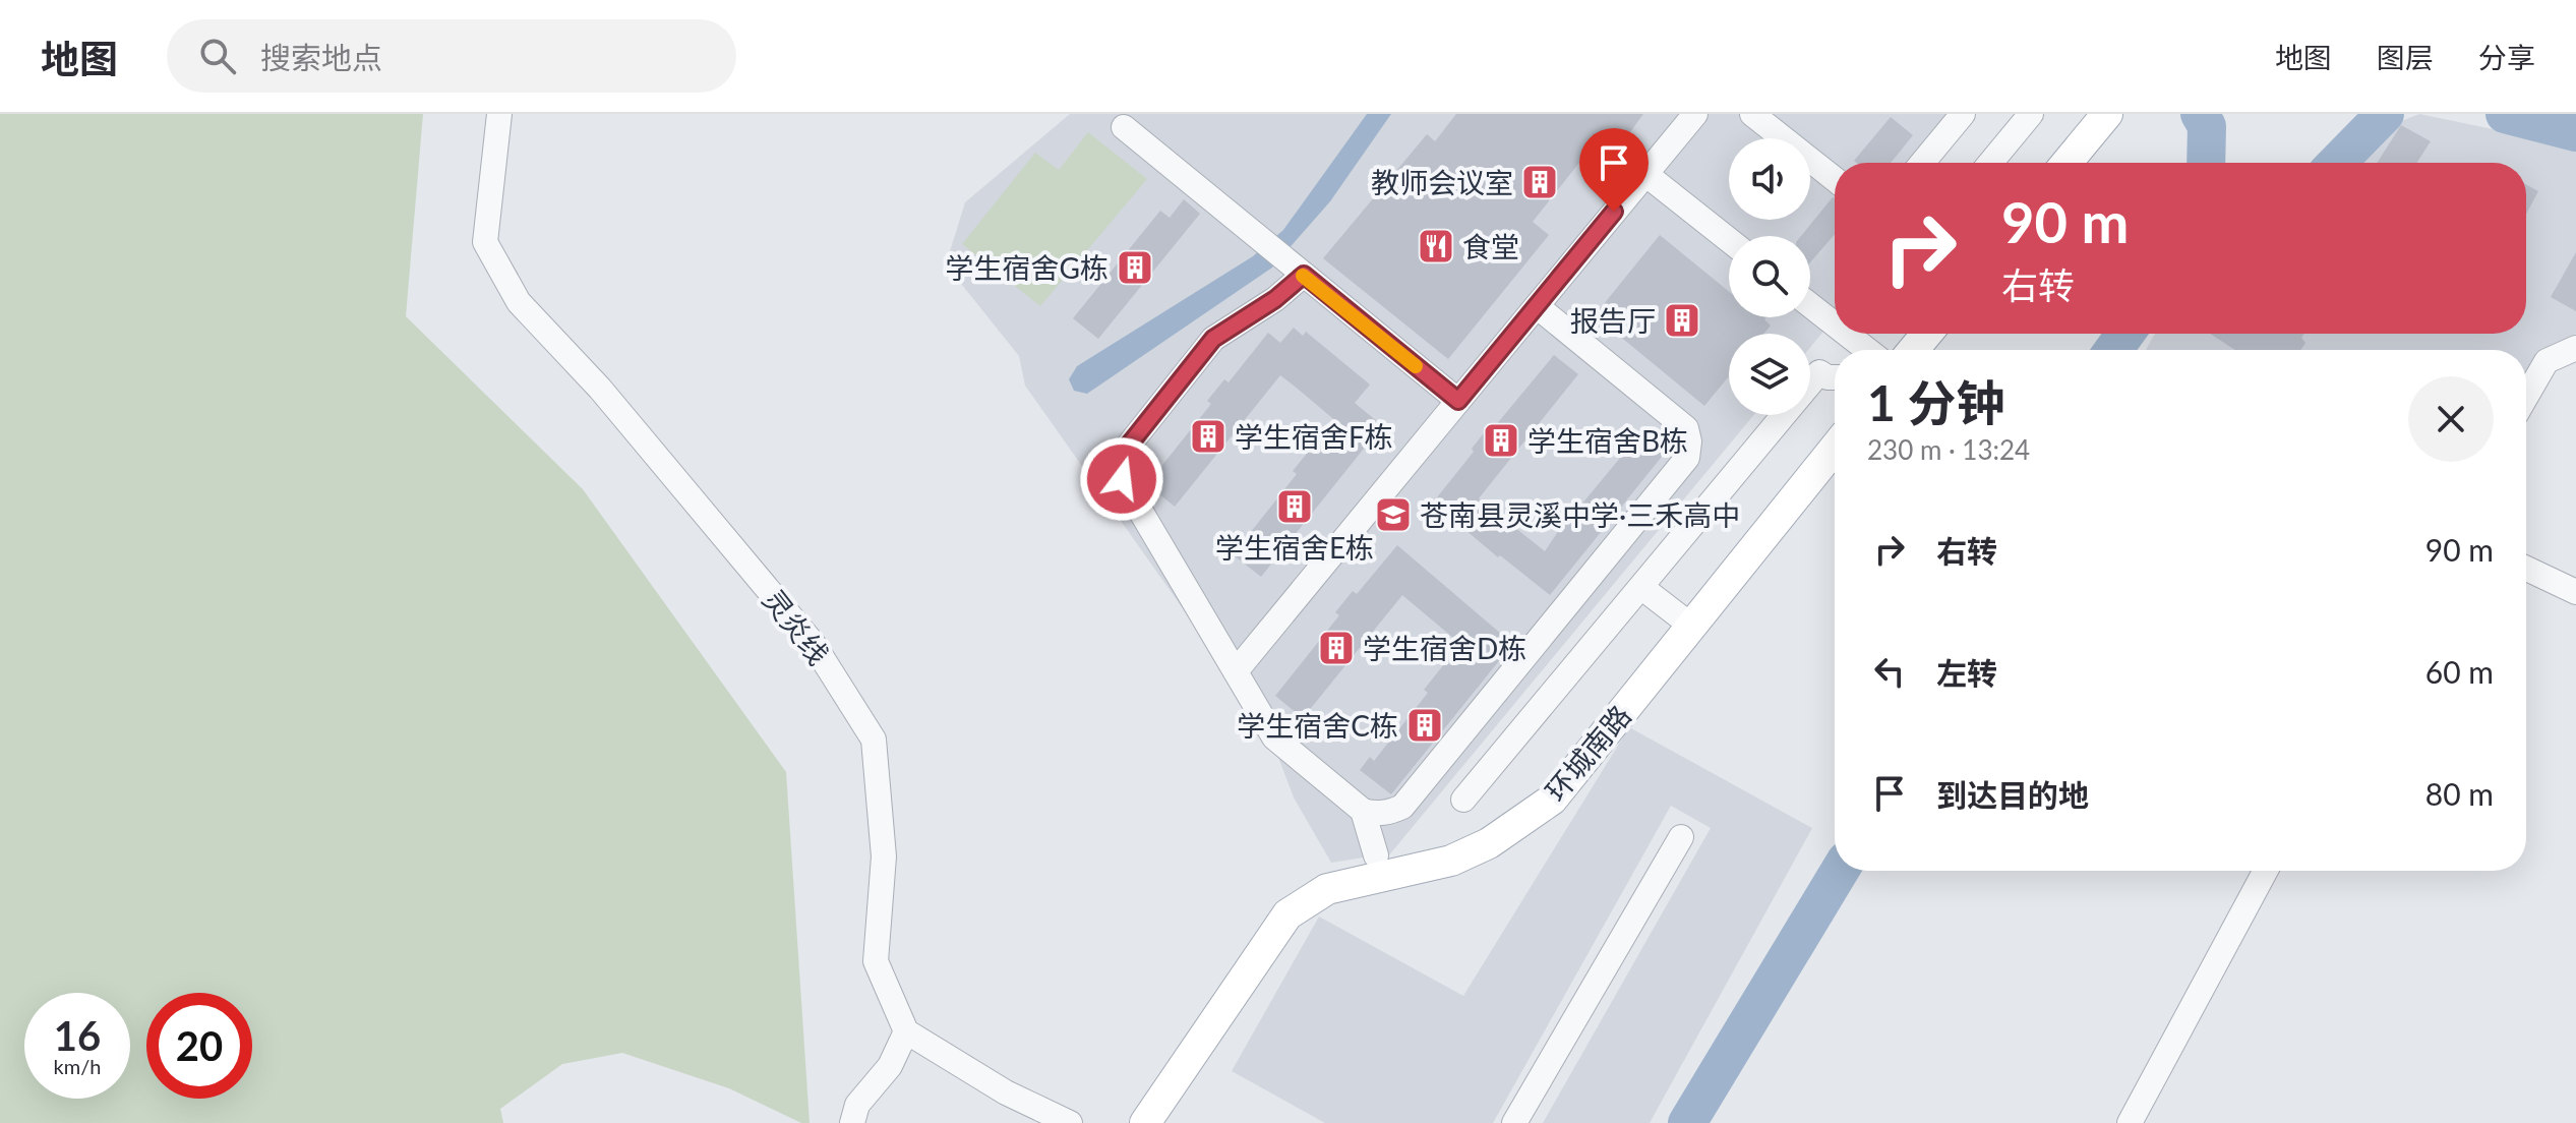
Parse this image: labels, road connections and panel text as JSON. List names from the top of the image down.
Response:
{
  "streets": {
    "main road": ["环城南路"],
    "street": ["灵炎线"]
  },
  "places": {
    "building": [
      "教师会议室",
      "学生宿舍G栋",
      "报告厅",
      "学生宿舍F栋",
      "学生宿舍B栋",
      "学生宿舍E栋",
      "学生宿舍D栋",
      "学生宿舍C栋"
    ],
    "restaurant": ["食堂"],
    "school or university": ["苍南县灵溪中学·三禾高中"]
  },
  "page": {
    "header": "地图",
    "search": "搜索地点",
    "nav": ["地图", "图层", "分享"],
    "turn": ["90 m", "右转"],
    "heading": ["1 分钟", "230 m · 13:24"],
    "list": [
      {
        "name": "右转",
        "value": "90 m"
      },
      {
        "name": "左转",
        "value": "60 m"
      },
      {
        "name": "到达目的地",
        "value": "80 m"
      }
    ],
    "speed": "16 km/h",
    "limit": "20"
  }
}
